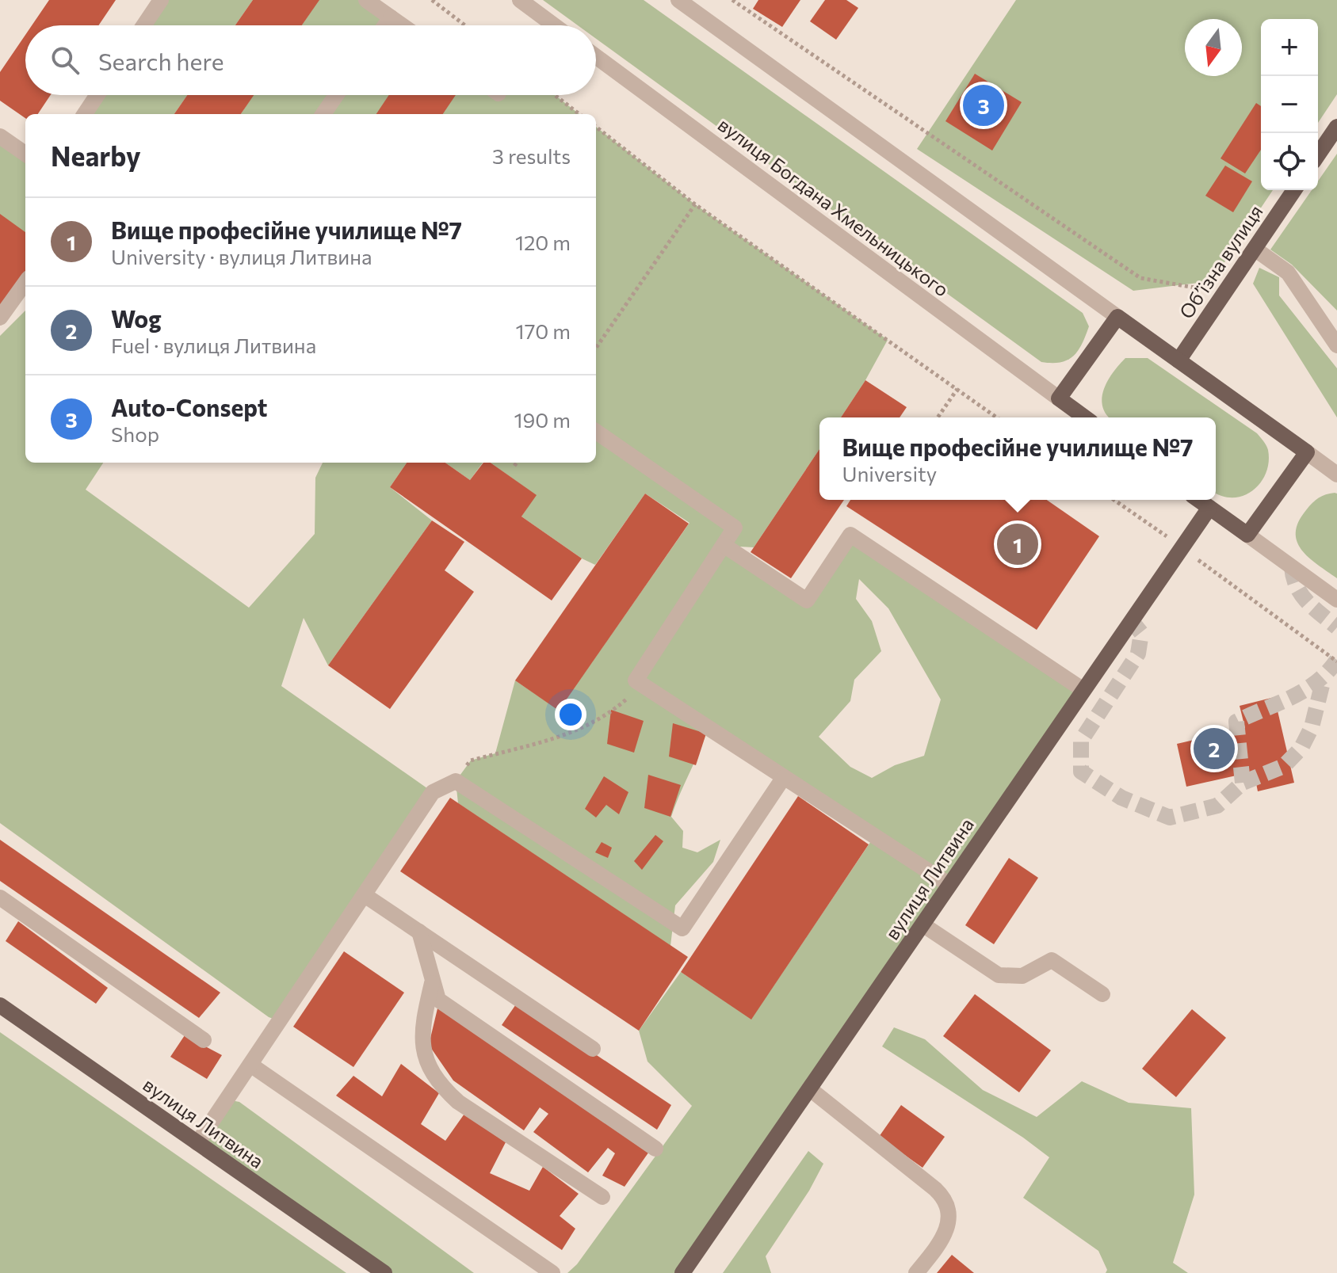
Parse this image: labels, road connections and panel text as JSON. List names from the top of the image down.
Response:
{
  "streets": {
    "main road": ["вулиця Богдана Хмельницького", "Обʼїзна вулиця", "вулиця Литвина"]
  },
  "north": "bottom",
  "page": {
    "map_buttons": ["+", "−"],
    "search": "Search here",
    "pins": ["3", "1", "2"],
    "heading": ["Nearby", "3 results"],
    "list": [
      {
        "mark": "1",
        "name": "Вище професійне училище №7",
        "note": "University · вулиця Литвина",
        "value": "120 m"
      },
      {
        "mark": "2",
        "name": "Wog",
        "note": "Fuel · вулиця Литвина",
        "value": "170 m"
      },
      {
        "mark": "3",
        "name": "Auto-Consept",
        "note": "Shop",
        "value": "190 m"
      }
    ],
    "popup": ["Вище професійне училище №7", "University"]
  }
}
